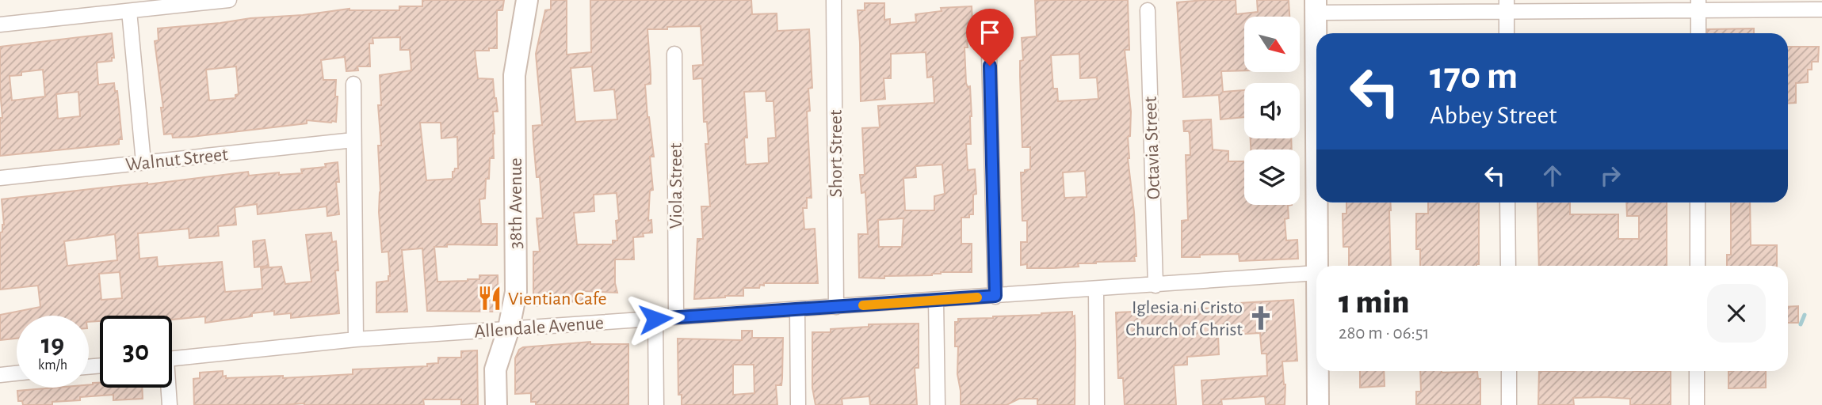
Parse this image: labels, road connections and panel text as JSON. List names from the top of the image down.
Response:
{
  "streets": {
    "street": [
      "Octavia Street",
      "Short Street",
      "Walnut Street",
      "Viola Street",
      "38th Avenue",
      "Allendale Avenue"
    ]
  },
  "crossings": [
    ["Octavia Street", "Allendale Avenue"],
    ["Short Street", "Allendale Avenue"],
    ["Viola Street", "Allendale Avenue"],
    ["38th Avenue", "Allendale Avenue"]
  ],
  "places": {
    "restaurant": ["Vientian Cafe"],
    "church": ["Iglesia ni Cristo Church of Christ"]
  },
  "north": "bottom right",
  "page": {
    "turn": ["170 m", "Abbey Street"],
    "heading": ["1 min", "280 m · 06:51"],
    "speed": "19 km/h",
    "limit": "30"
  }
}
